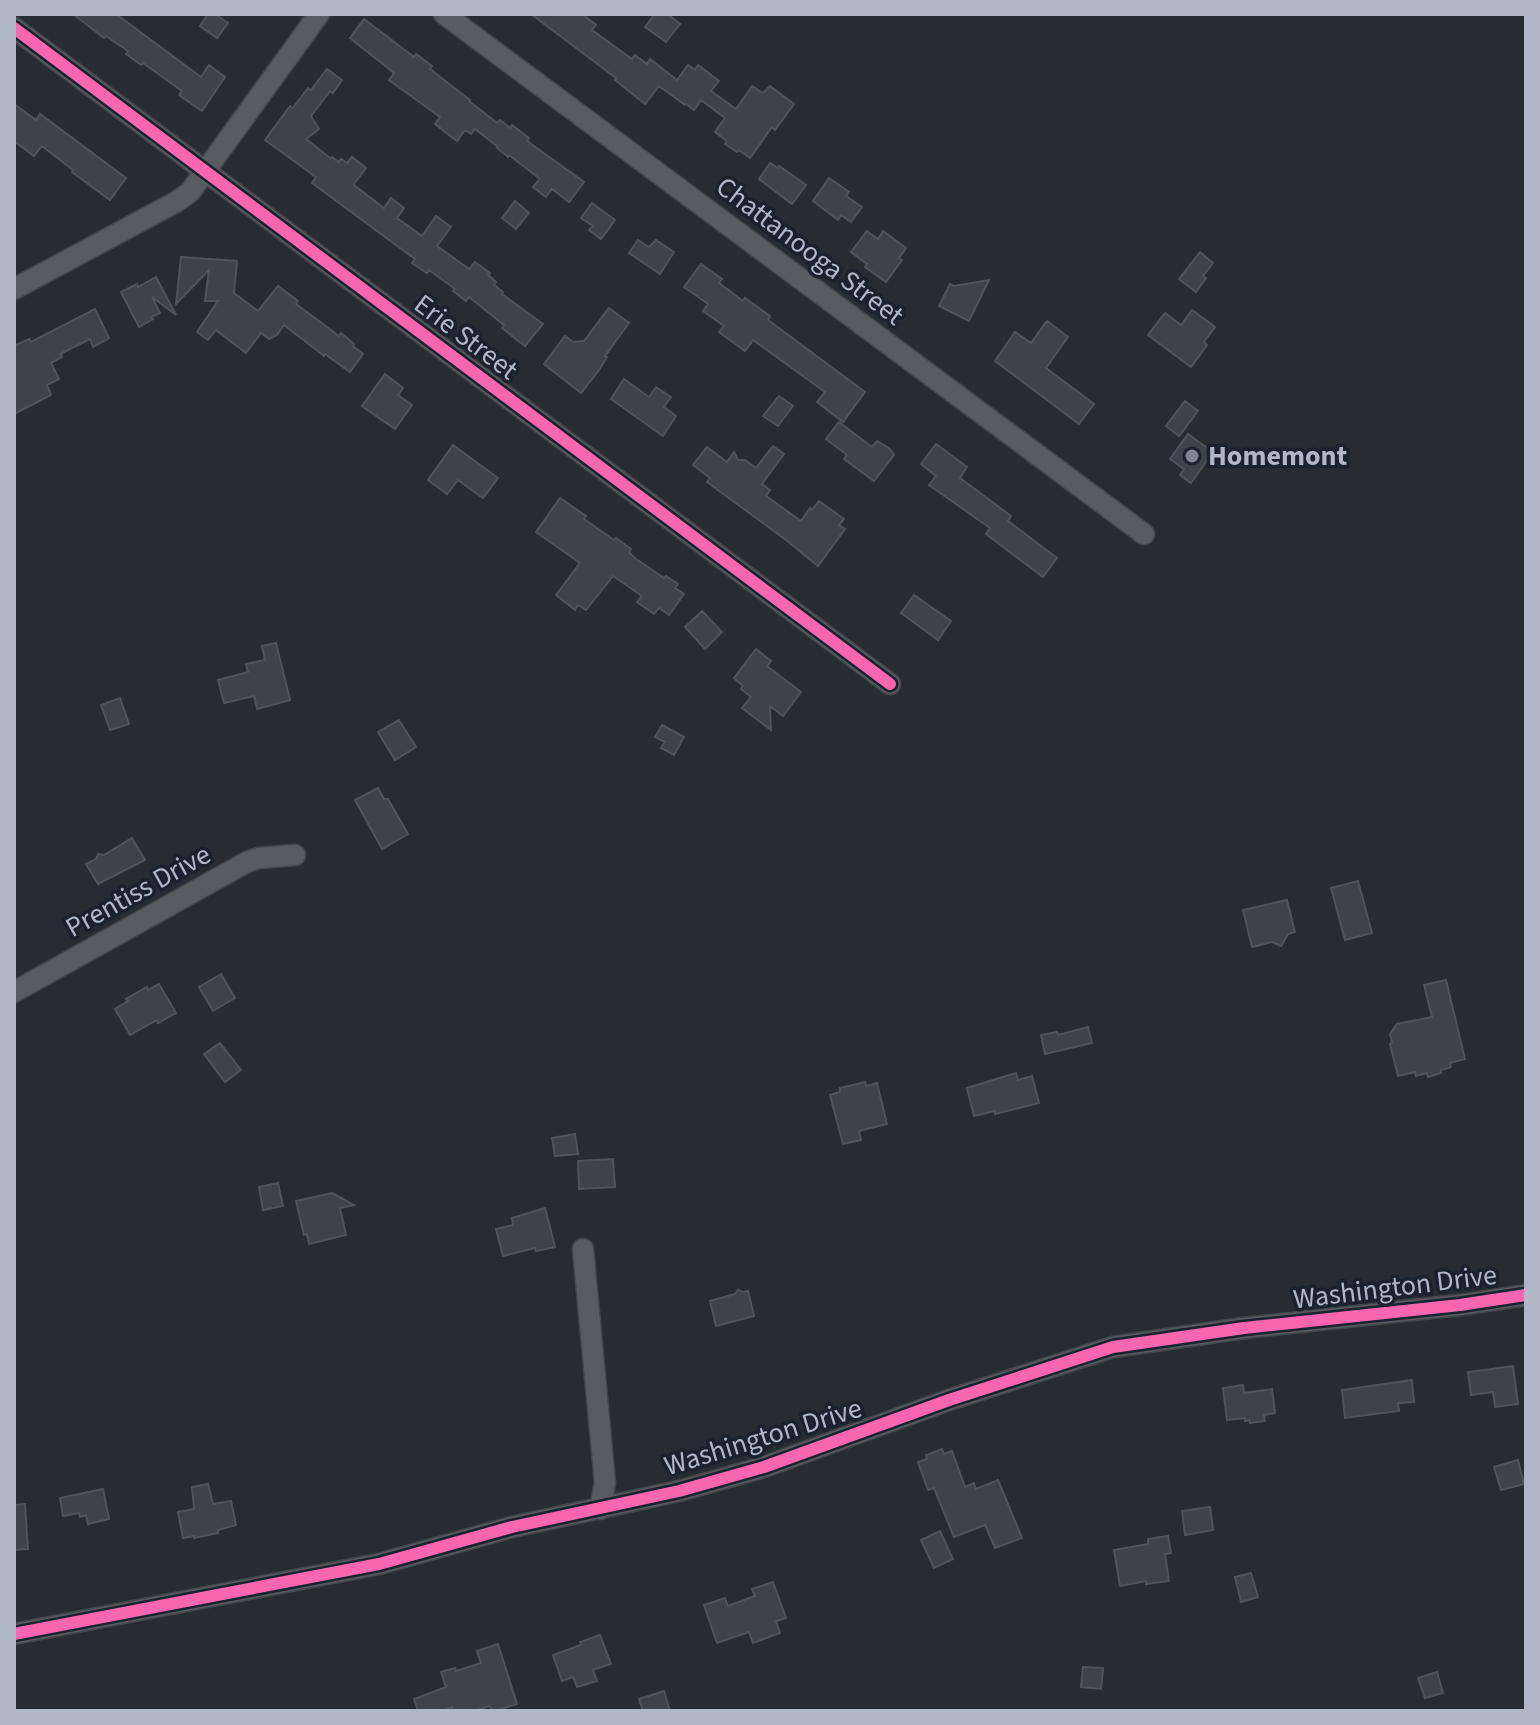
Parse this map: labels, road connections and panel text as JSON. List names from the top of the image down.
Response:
{
  "streets": {
    "street": [
      "Chattanooga Street",
      "Erie Street",
      "Prentiss Drive",
      "Washington Drive"
    ]
  },
  "places": ["Homemont"]
}
